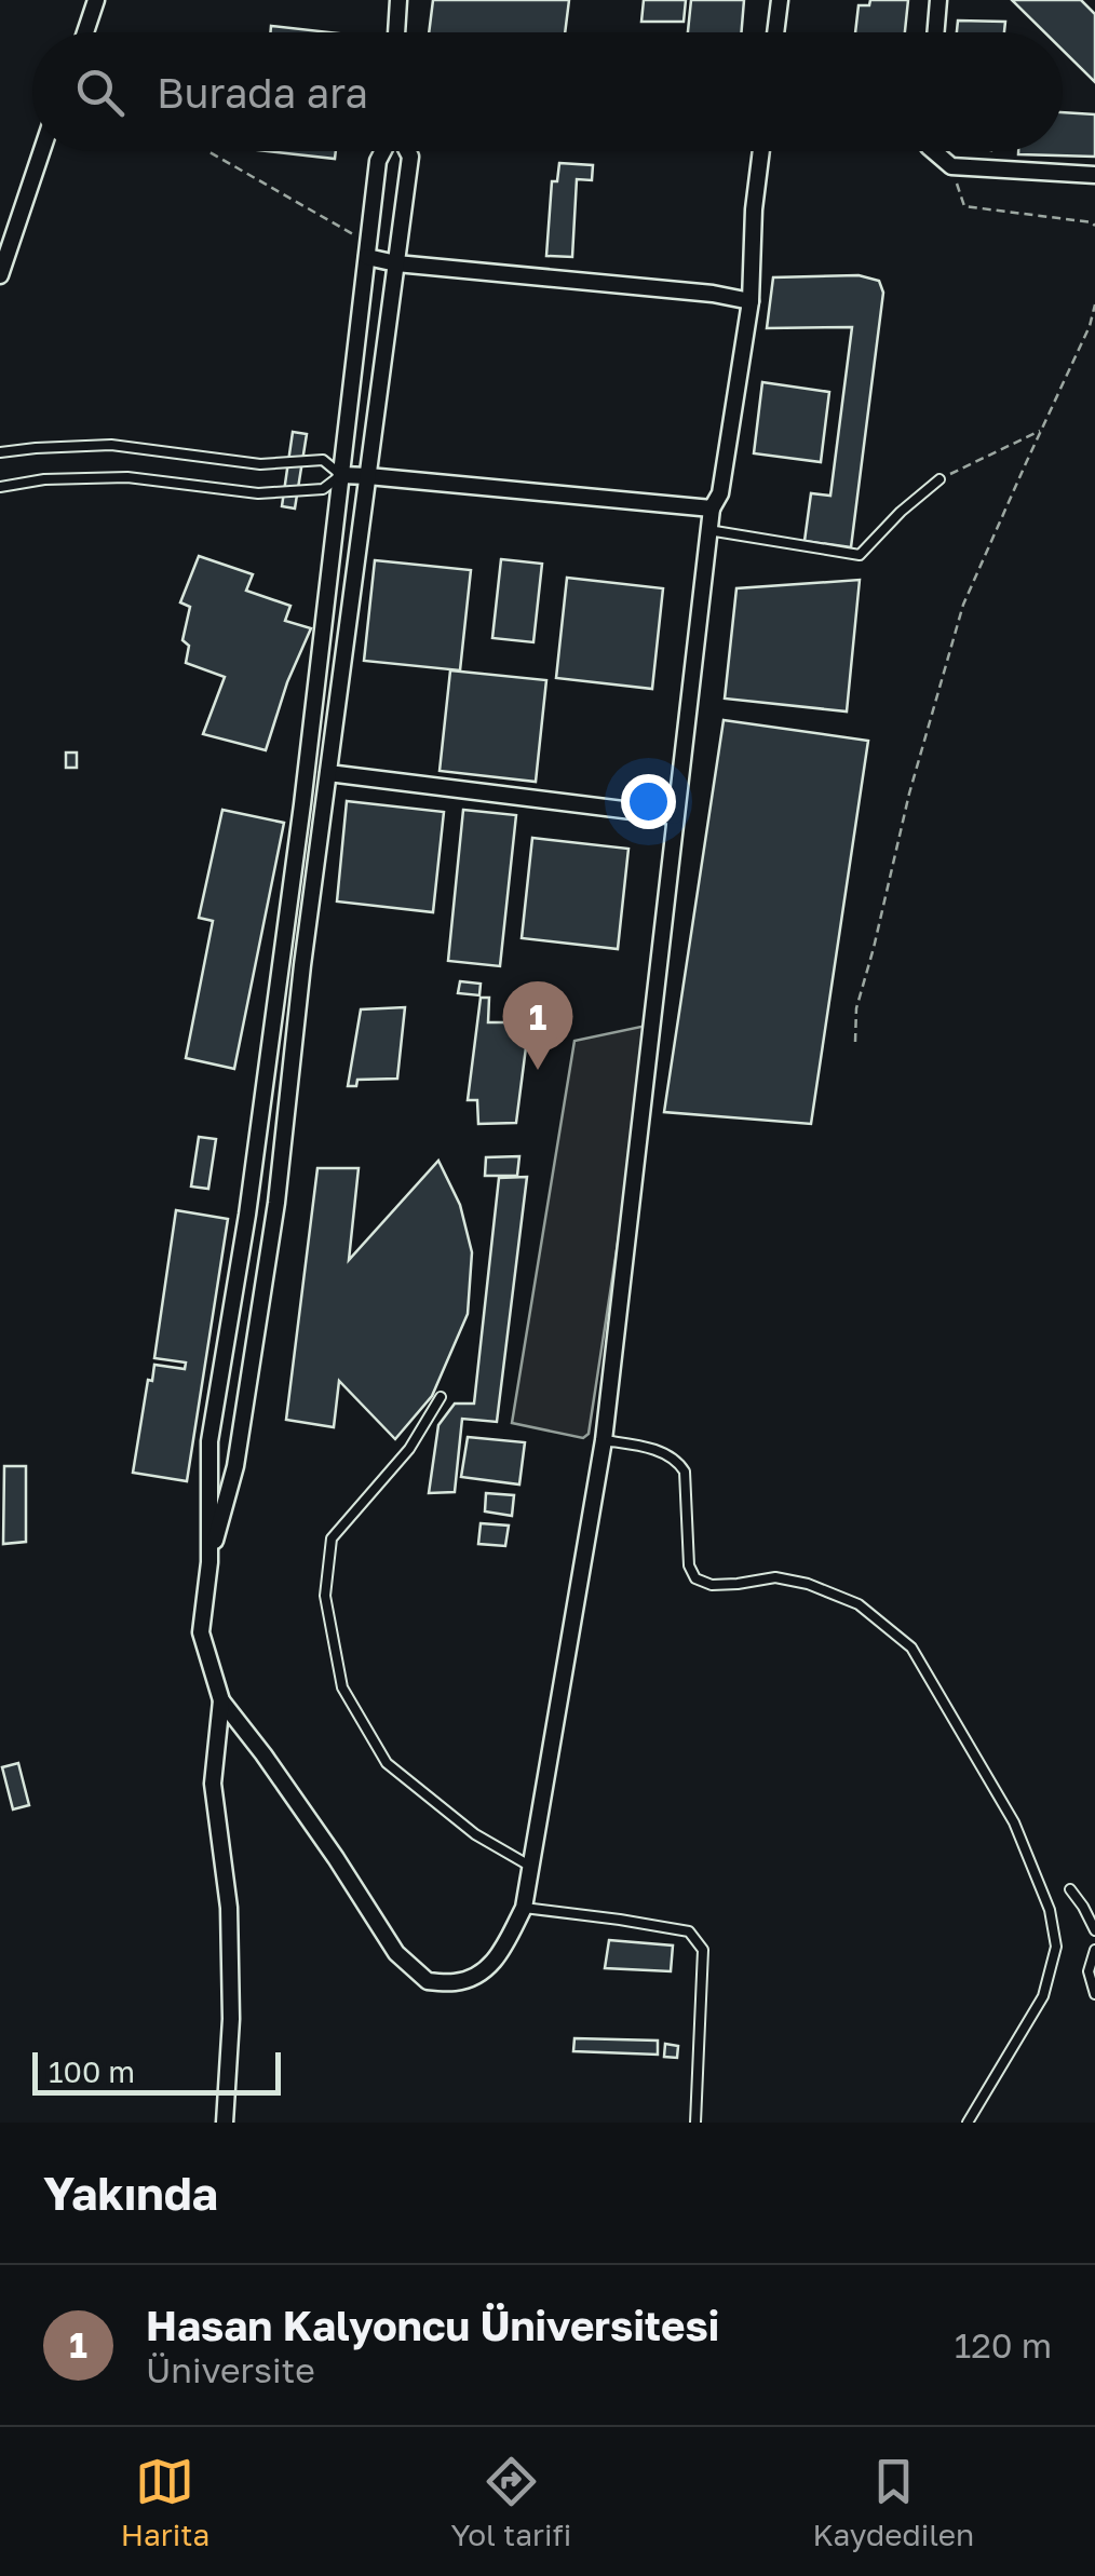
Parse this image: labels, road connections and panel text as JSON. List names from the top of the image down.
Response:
{
  "scale_bar": "100 m",
  "page": {
    "search": "Burada ara",
    "pins": "1",
    "scale": "100 m",
    "heading": "Yakında",
    "list": [
      {
        "mark": "1",
        "name": "Hasan Kalyoncu Üniversitesi",
        "note": "Üniversite",
        "value": "120 m"
      }
    ],
    "nav": ["Harita", "Yol tarifi", "Kaydedilen"]
  }
}
